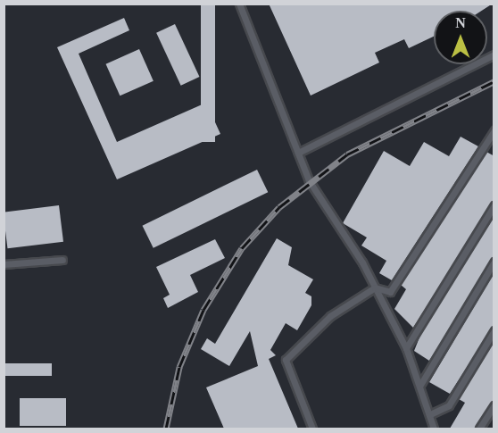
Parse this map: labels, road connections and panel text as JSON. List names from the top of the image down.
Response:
{
  "north": "top"
}
